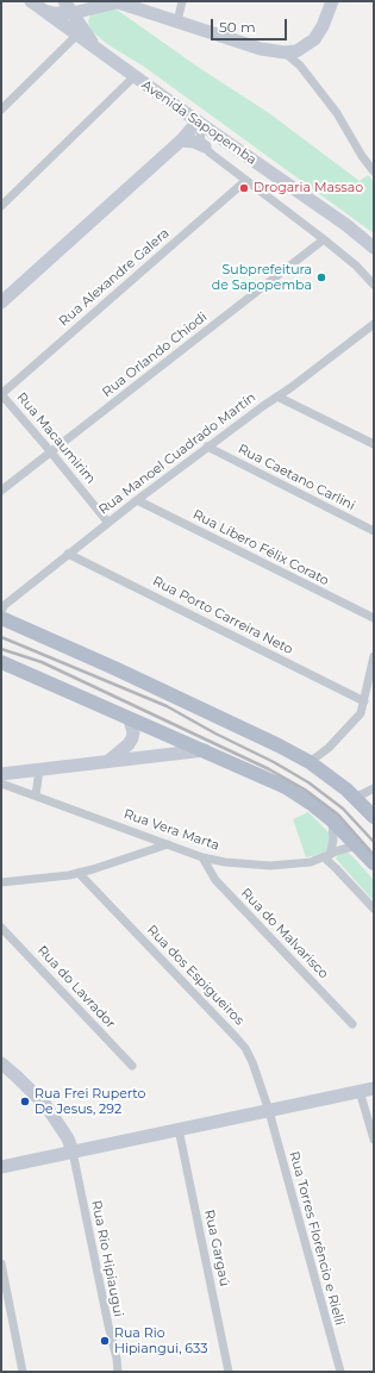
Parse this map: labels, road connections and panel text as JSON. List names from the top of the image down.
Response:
{
  "streets": {
    "street": [
      "Avenida Sapopemba",
      "Rua Alexandre Galera",
      "Rua Orlando Chiodi",
      "Rua Macaumirim",
      "Rua Manoel Cuadrado Martín",
      "Rua Caetano Carlini",
      "Rua Líbero Félix Corato",
      "Rua Porto Carreira Neto",
      "Rua Vera Marta",
      "Rua do Malvarisco",
      "Rua dos Espigueiros",
      "Rua do Lavrador",
      "Rua Torres Florêncio e Rielli",
      "Rua Gargaú",
      "Rua Rio Hipiaugui"
    ]
  },
  "crossings": [
    ["Rua Alexandre Galera", "Rua Macaumirim"],
    ["Rua Orlando Chiodi", "Rua Macaumirim"],
    ["Rua Macaumirim", "Rua Manoel Cuadrado Martín"],
    ["Rua Manoel Cuadrado Martín", "Rua Caetano Carlini"],
    ["Rua Manoel Cuadrado Martín", "Rua Líbero Félix Corato"],
    ["Rua Manoel Cuadrado Martín", "Rua Porto Carreira Neto"],
    ["Rua Vera Marta", "Rua do Malvarisco"],
    ["Rua dos Espigueiros", "Rua Torres Florêncio e Rielli"]
  ],
  "places": [
    "Drogaria Massao",
    "Subprefeitura de Sapopemba",
    "Rua Frei Ruperto De Jesus, 292",
    "Rua Rio Hipiangui, 633"
  ],
  "scale_bar": "50 m"
}
